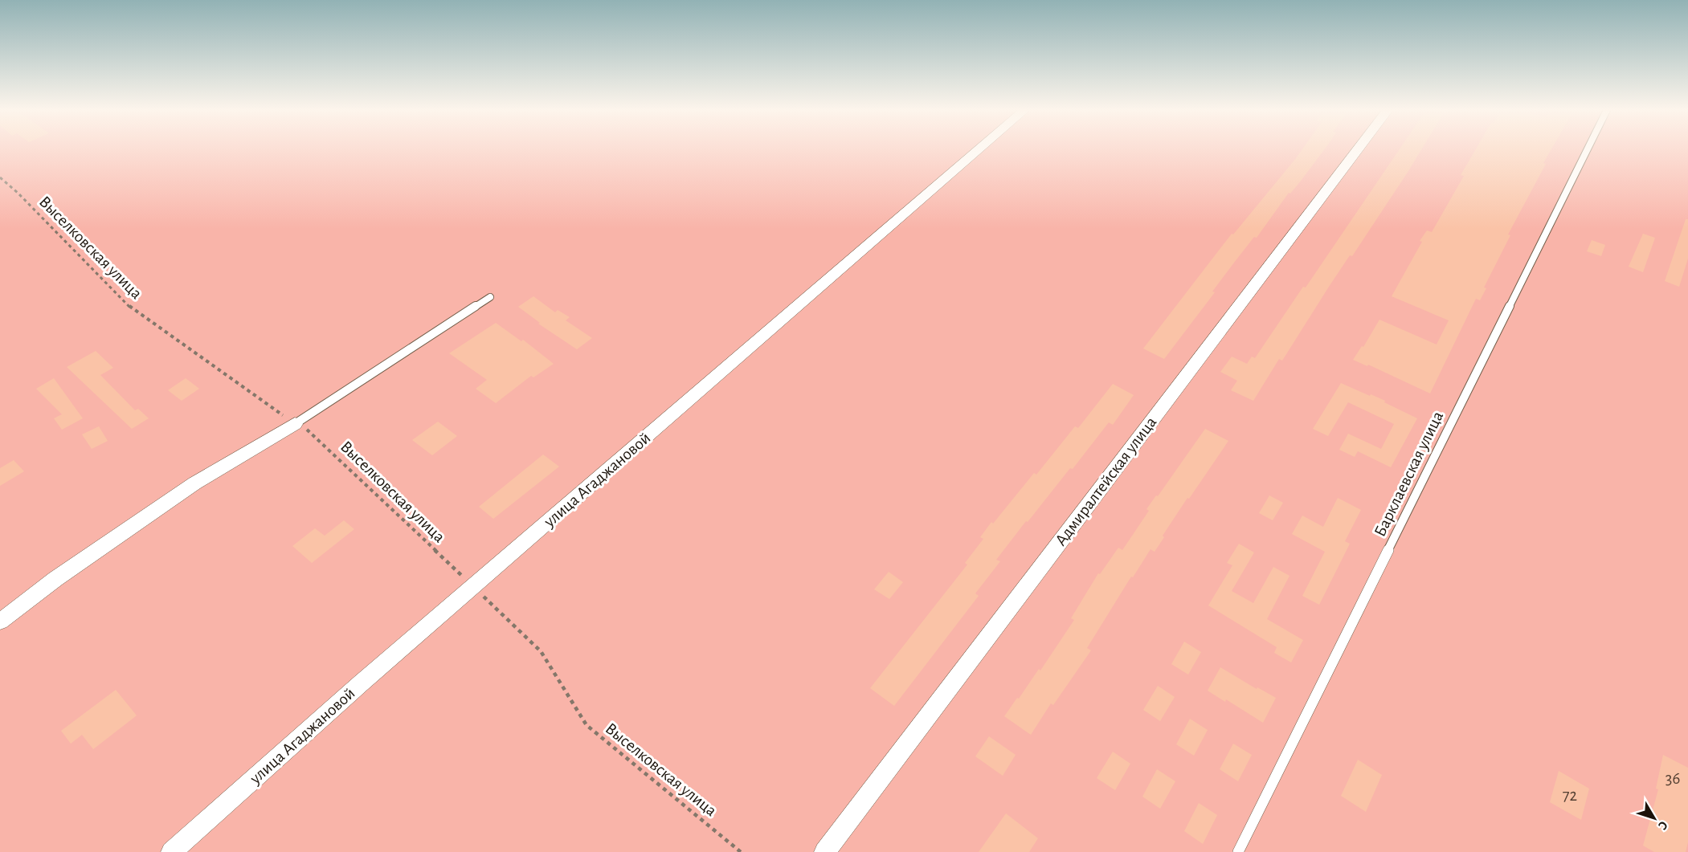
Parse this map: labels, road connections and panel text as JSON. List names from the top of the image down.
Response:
{
  "streets": {
    "street": ["улица Агаджановой", "Адмиралтейская улица"],
    "lane": ["Барклаевская улица"],
    "path": ["Выселковская улица"]
  },
  "crossings": [
    ["Выселковская улица", "улица Агаджановой"]
  ],
  "house_numbers": ["36", "72"],
  "north": "bottom right"
}
